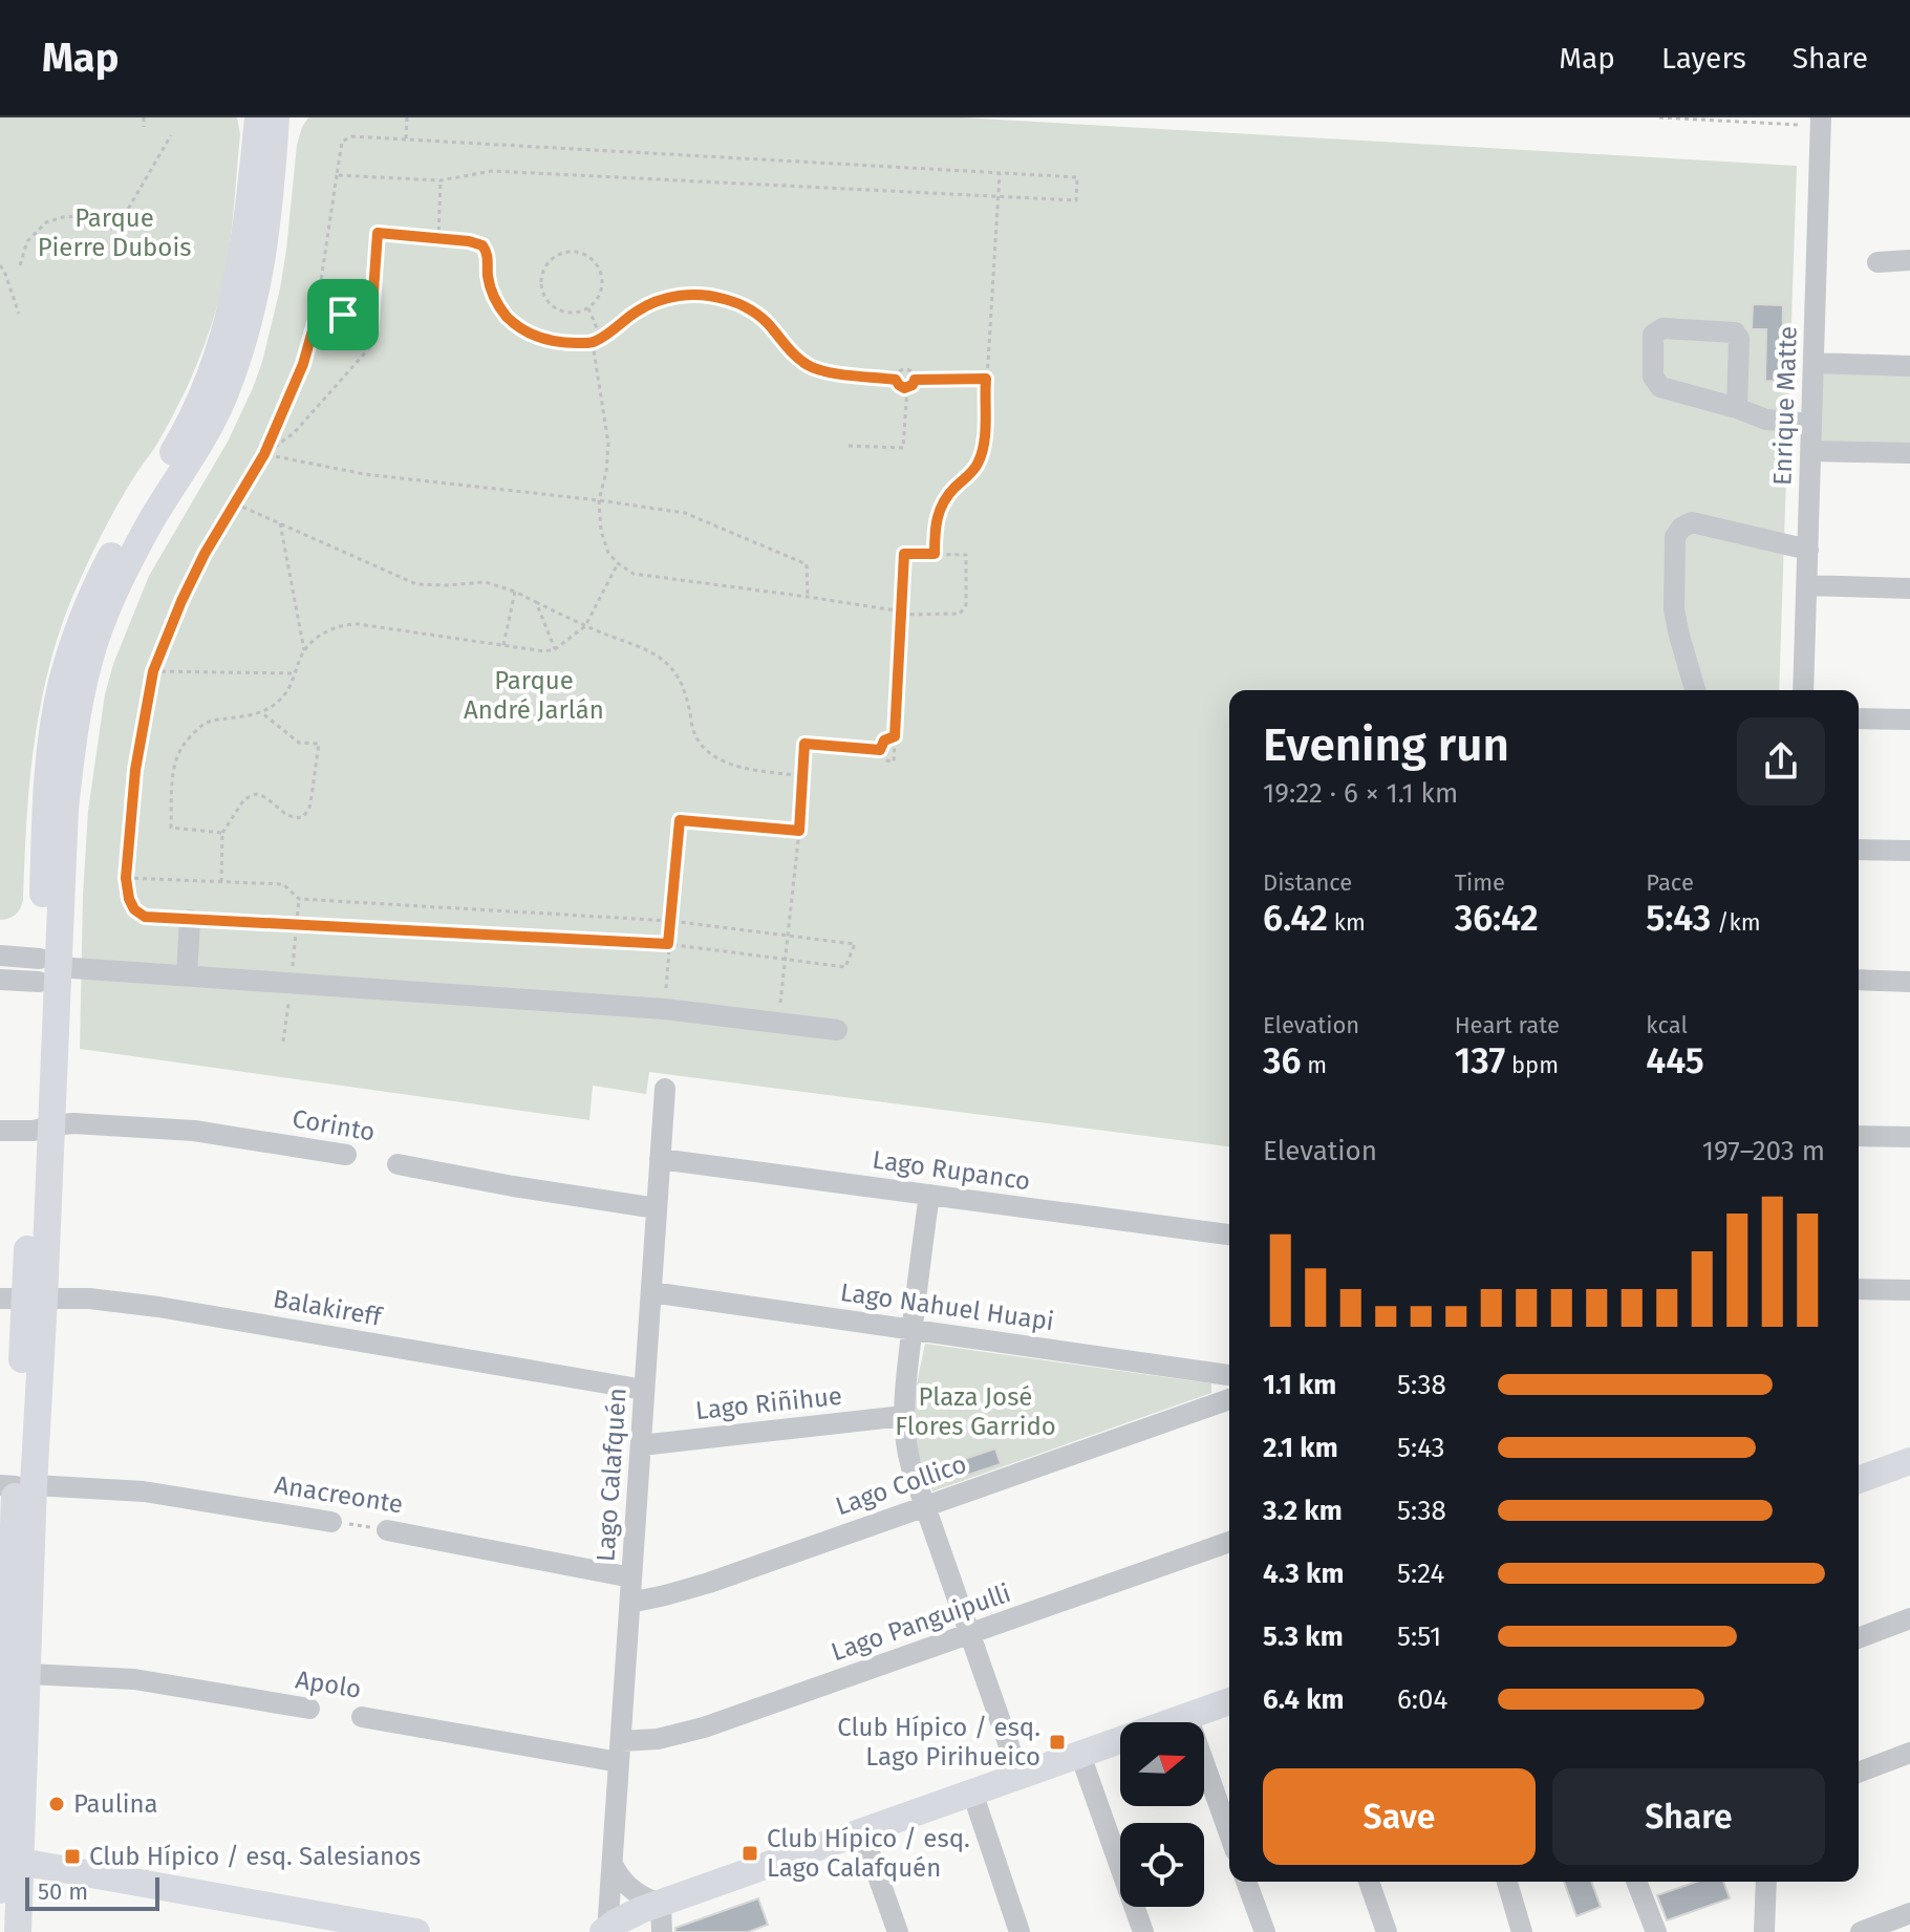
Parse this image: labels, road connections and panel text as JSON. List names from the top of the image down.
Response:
{
  "streets": {
    "street": [
      "Enrique Matte",
      "Corinto",
      "Lago Rupanco",
      "Lago Nahuel Huapi",
      "Balakireff",
      "Lago Riñihue",
      "Lago Calafquén",
      "Lago Collico",
      "Anacreonte",
      "Lago Panguipulli",
      "Apolo"
    ]
  },
  "crossings": [
    ["Corinto", "Lago Calafquén"],
    ["Lago Rupanco", "Lago Calafquén"],
    ["Lago Nahuel Huapi", "Lago Calafquén"],
    ["Balakireff", "Lago Calafquén"],
    ["Lago Riñihue", "Lago Calafquén"],
    ["Lago Calafquén", "Lago Collico"],
    ["Lago Calafquén", "Anacreonte"],
    ["Lago Calafquén", "Lago Panguipulli"],
    ["Lago Calafquén", "Apolo"],
    ["Lago Panguipulli", "Apolo"]
  ],
  "parks": ["Parque Pierre Dubois", "Parque André Jarlán", "Plaza José Flores Garrido"],
  "places": {
    "transit": ["Club Hípico / esq. Lago Pirihueico", "Club Hípico / esq. Lago Calafquén", "Club Hípico / esq. Salesianos"],
    "other": ["Paulina"]
  },
  "scale_bar": "50 m",
  "north": "right",
  "page": {
    "header": "Map",
    "nav": ["Map", "Layers", "Share"],
    "heading": ["Evening run", "19:22 · 6 × 1.1 km"],
    "stats": [
      ["Distance", "6.42 km"],
      ["Time", "36:42"],
      ["Pace", "5:43 /km"],
      ["Elevation", "36 m"],
      ["Heart rate", "137 bpm"],
      ["kcal", "445"]
    ],
    "chart": ["Elevation", "197–203 m"],
    "list": [
      {
        "name": "1.1 km",
        "note": "5:38"
      },
      {
        "name": "2.1 km",
        "note": "5:43"
      },
      {
        "name": "3.2 km",
        "note": "5:38"
      },
      {
        "name": "4.3 km",
        "note": "5:24"
      },
      {
        "name": "5.3 km",
        "note": "5:51"
      },
      {
        "name": "6.4 km",
        "note": "6:04"
      }
    ],
    "buttons": ["Save", "Share"],
    "scale": "50 m"
  }
}
